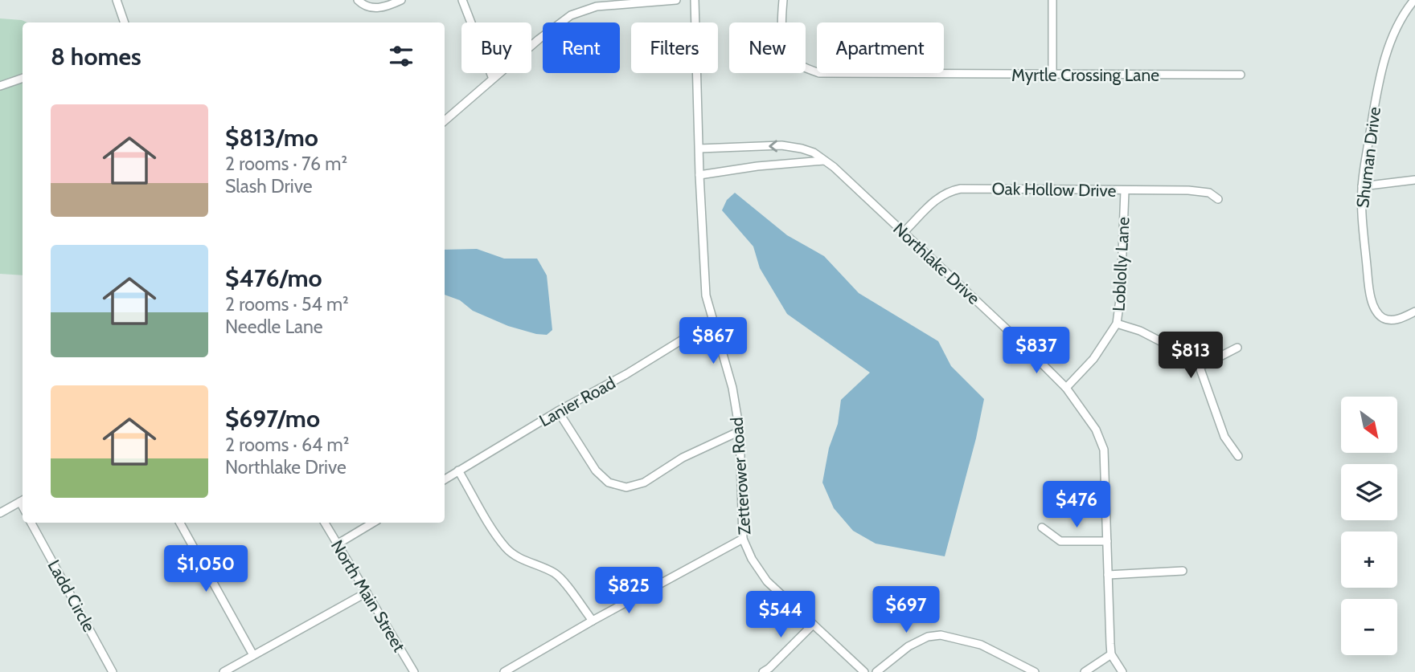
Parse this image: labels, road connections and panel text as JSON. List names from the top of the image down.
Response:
{
  "streets": {
    "street": [
      "Myrtle Crossing Lane",
      "Shuman Drive",
      "Oak Hollow Drive",
      "Northlake Drive",
      "Loblolly Lane",
      "Lanier Road",
      "Zetterower Road",
      "Ladd Circle",
      "North Main Street"
    ]
  },
  "crossings": [
    ["Oak Hollow Drive", "Northlake Drive"],
    ["Oak Hollow Drive", "Loblolly Lane"],
    ["Northlake Drive", "Loblolly Lane"],
    ["Northlake Drive", "Zetterower Road"],
    ["Lanier Road", "Zetterower Road"]
  ],
  "north": "bottom right",
  "page": {
    "chip": [
      "Buy",
      "Rent",
      "Filters",
      "New",
      "Apartment"
    ],
    "heading": "8 homes",
    "list": [
      {
        "name": "$813/mo",
        "note": "2 rooms · 76 m² · Slash Drive"
      },
      {
        "name": "$476/mo",
        "note": "2 rooms · 54 m² · Needle Lane"
      },
      {
        "name": "$697/mo",
        "note": "2 rooms · 64 m² · Northlake Drive"
      }
    ],
    "price": [
      "$867",
      "$837",
      "$813",
      "$476",
      "$1,050",
      "$825",
      "$697",
      "$544"
    ],
    "map_buttons": ["+", "−"]
  }
}
